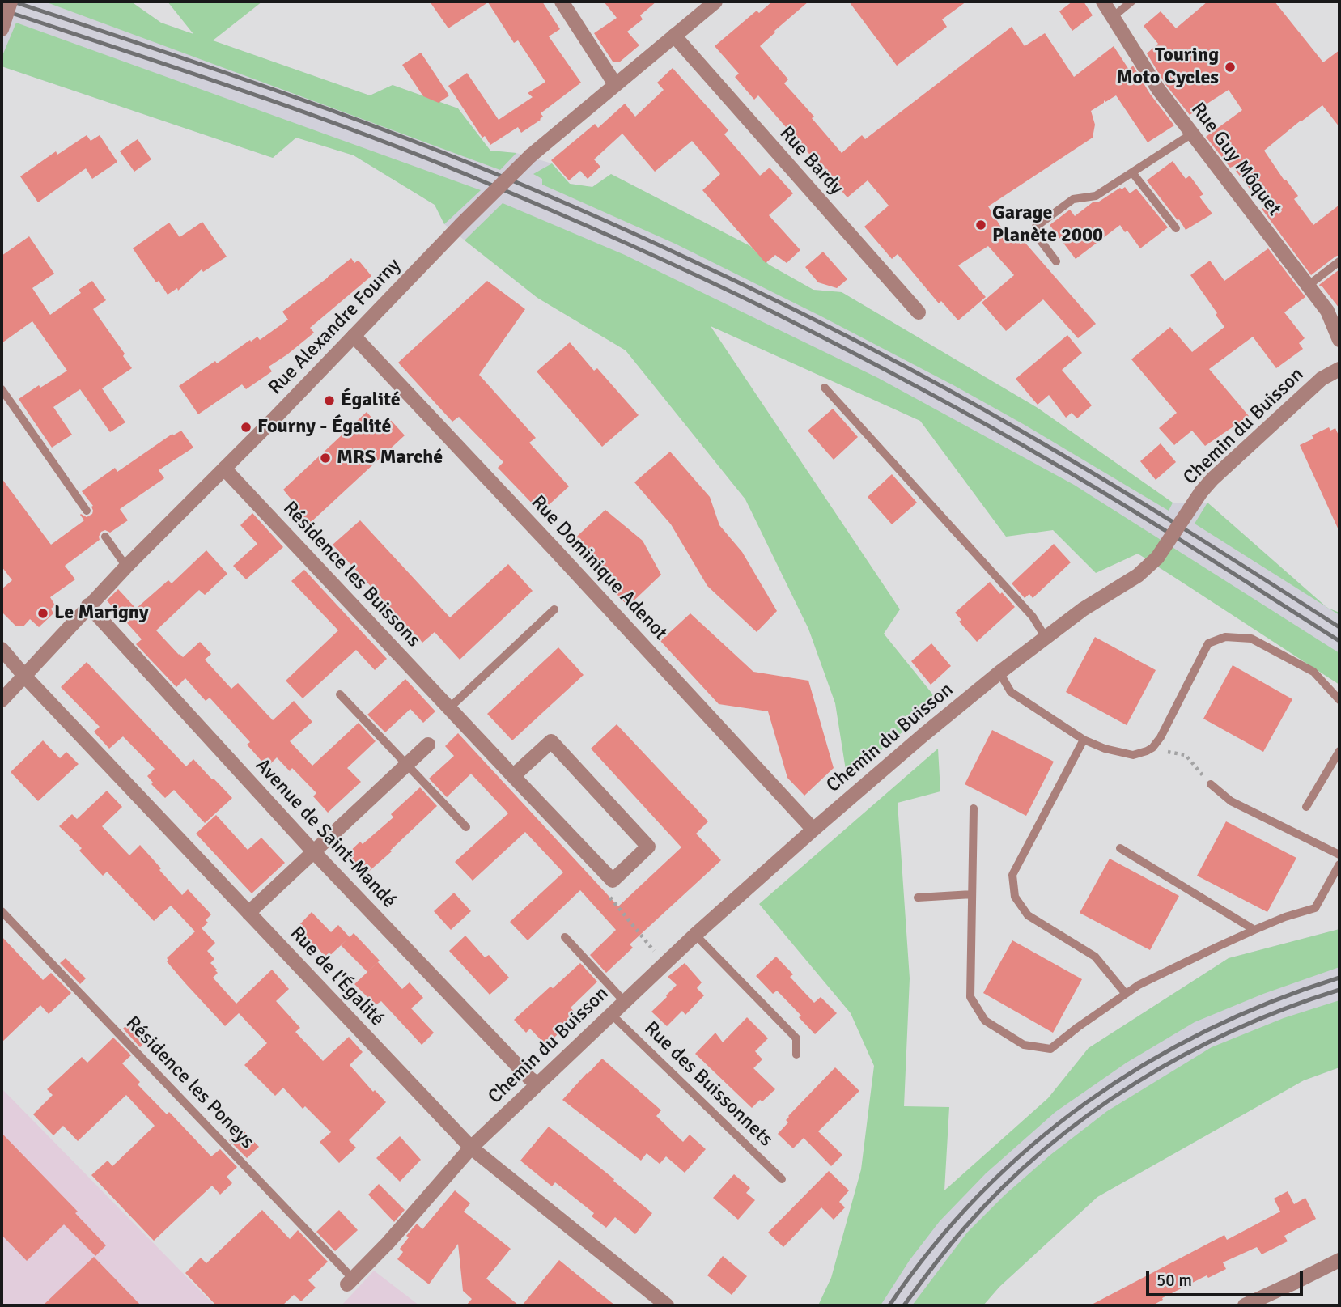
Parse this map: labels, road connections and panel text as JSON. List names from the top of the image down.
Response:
{
  "streets": {
    "street": [
      "Rue Guy Môquet",
      "Rue Bardy",
      "Rue Alexandre Fourny",
      "Chemin du Buisson",
      "Rue Dominique Adenot",
      "Résidence les Buissons",
      "Avenue de Saint-Mandé",
      "Rue de l'Égalité"
    ],
    "lane": ["Résidence les Poneys", "Rue des Buissonnets"]
  },
  "crossings": [
    ["Rue Bardy", "Rue Alexandre Fourny"],
    ["Rue Alexandre Fourny", "Rue Dominique Adenot"],
    ["Rue Alexandre Fourny", "Résidence les Buissons"],
    ["Rue Alexandre Fourny", "Avenue de Saint-Mandé"],
    ["Rue Alexandre Fourny", "Rue de l'Égalité"],
    ["Chemin du Buisson", "Rue Dominique Adenot"],
    ["Chemin du Buisson", "Avenue de Saint-Mandé"],
    ["Chemin du Buisson", "Rue de l'Égalité"],
    ["Chemin du Buisson", "Résidence les Poneys"],
    ["Chemin du Buisson", "Rue des Buissonnets"]
  ],
  "places": [
    "Touring Moto Cycles",
    "Garage Planète 2000",
    "Égalité",
    "Fourny - Égalité",
    "MRS Marché",
    "Le Marigny"
  ],
  "scale_bar": "50 m"
}
